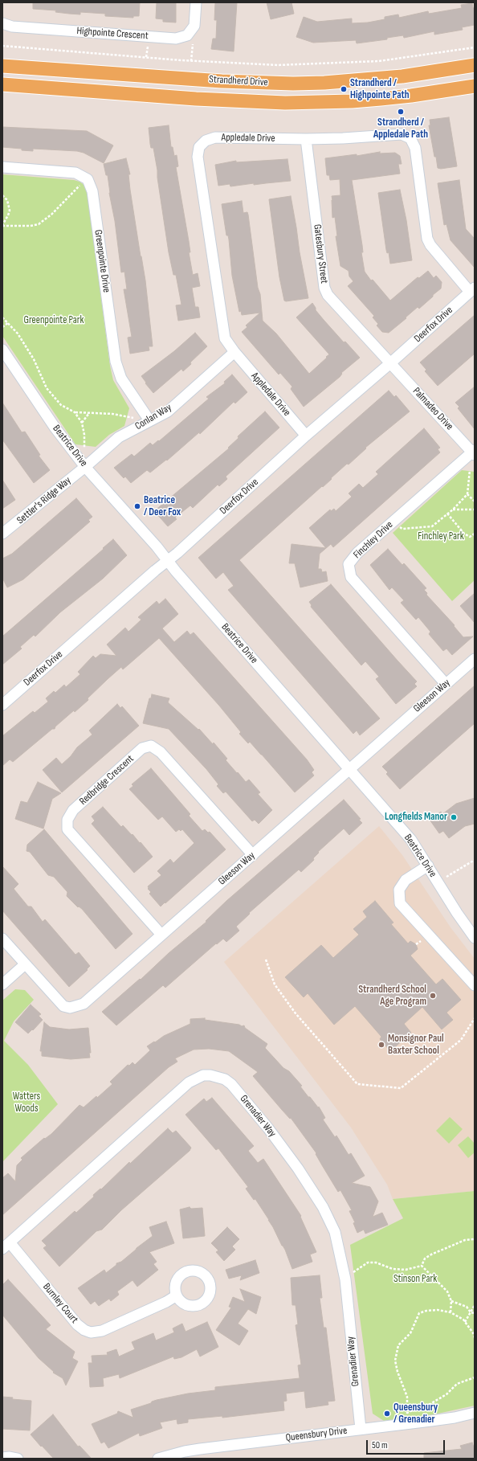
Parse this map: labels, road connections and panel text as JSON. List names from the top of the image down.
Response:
{
  "streets": {
    "main road": ["Strandherd Drive"],
    "street": [
      "Highpointe Crescent",
      "Appledale Drive",
      "Gatesbury Street",
      "Greenpointe Drive",
      "Deerfox Drive",
      "Palmadeo Drive",
      "Conlan Way",
      "Beatrice Drive",
      "Settler's Ridge Way",
      "Finchley Drive",
      "Gleeson Way",
      "Redbridge Crescent",
      "Grenadier Way",
      "Burnley Court",
      "Queensbury Drive"
    ]
  },
  "crossings": [
    ["Appledale Drive", "Gatesbury Street"],
    ["Appledale Drive", "Deerfox Drive"],
    ["Appledale Drive", "Conlan Way"],
    ["Gatesbury Street", "Deerfox Drive"],
    ["Gatesbury Street", "Palmadeo Drive"],
    ["Greenpointe Drive", "Conlan Way"],
    ["Deerfox Drive", "Palmadeo Drive"],
    ["Deerfox Drive", "Beatrice Drive"],
    ["Palmadeo Drive", "Finchley Drive"],
    ["Conlan Way", "Beatrice Drive"],
    ["Conlan Way", "Settler's Ridge Way"],
    ["Beatrice Drive", "Settler's Ridge Way"],
    ["Beatrice Drive", "Gleeson Way"],
    ["Finchley Drive", "Gleeson Way"],
    ["Gleeson Way", "Redbridge Crescent"],
    ["Grenadier Way", "Burnley Court"],
    ["Grenadier Way", "Queensbury Drive"]
  ],
  "parks": [
    "Greenpointe Park",
    "Finchley Park",
    "Watters Woods",
    "Stinson Park"
  ],
  "places": [
    "Strandherd / Highpointe Path",
    "Strandherd / Appledale Path",
    "Beatrice / Deer Fox",
    "Longfields Manor",
    "Strandherd School Age Program",
    "Monsignor Paul Baxter School",
    "Queensbury / Grenadier"
  ],
  "scale_bar": "50 m"
}
